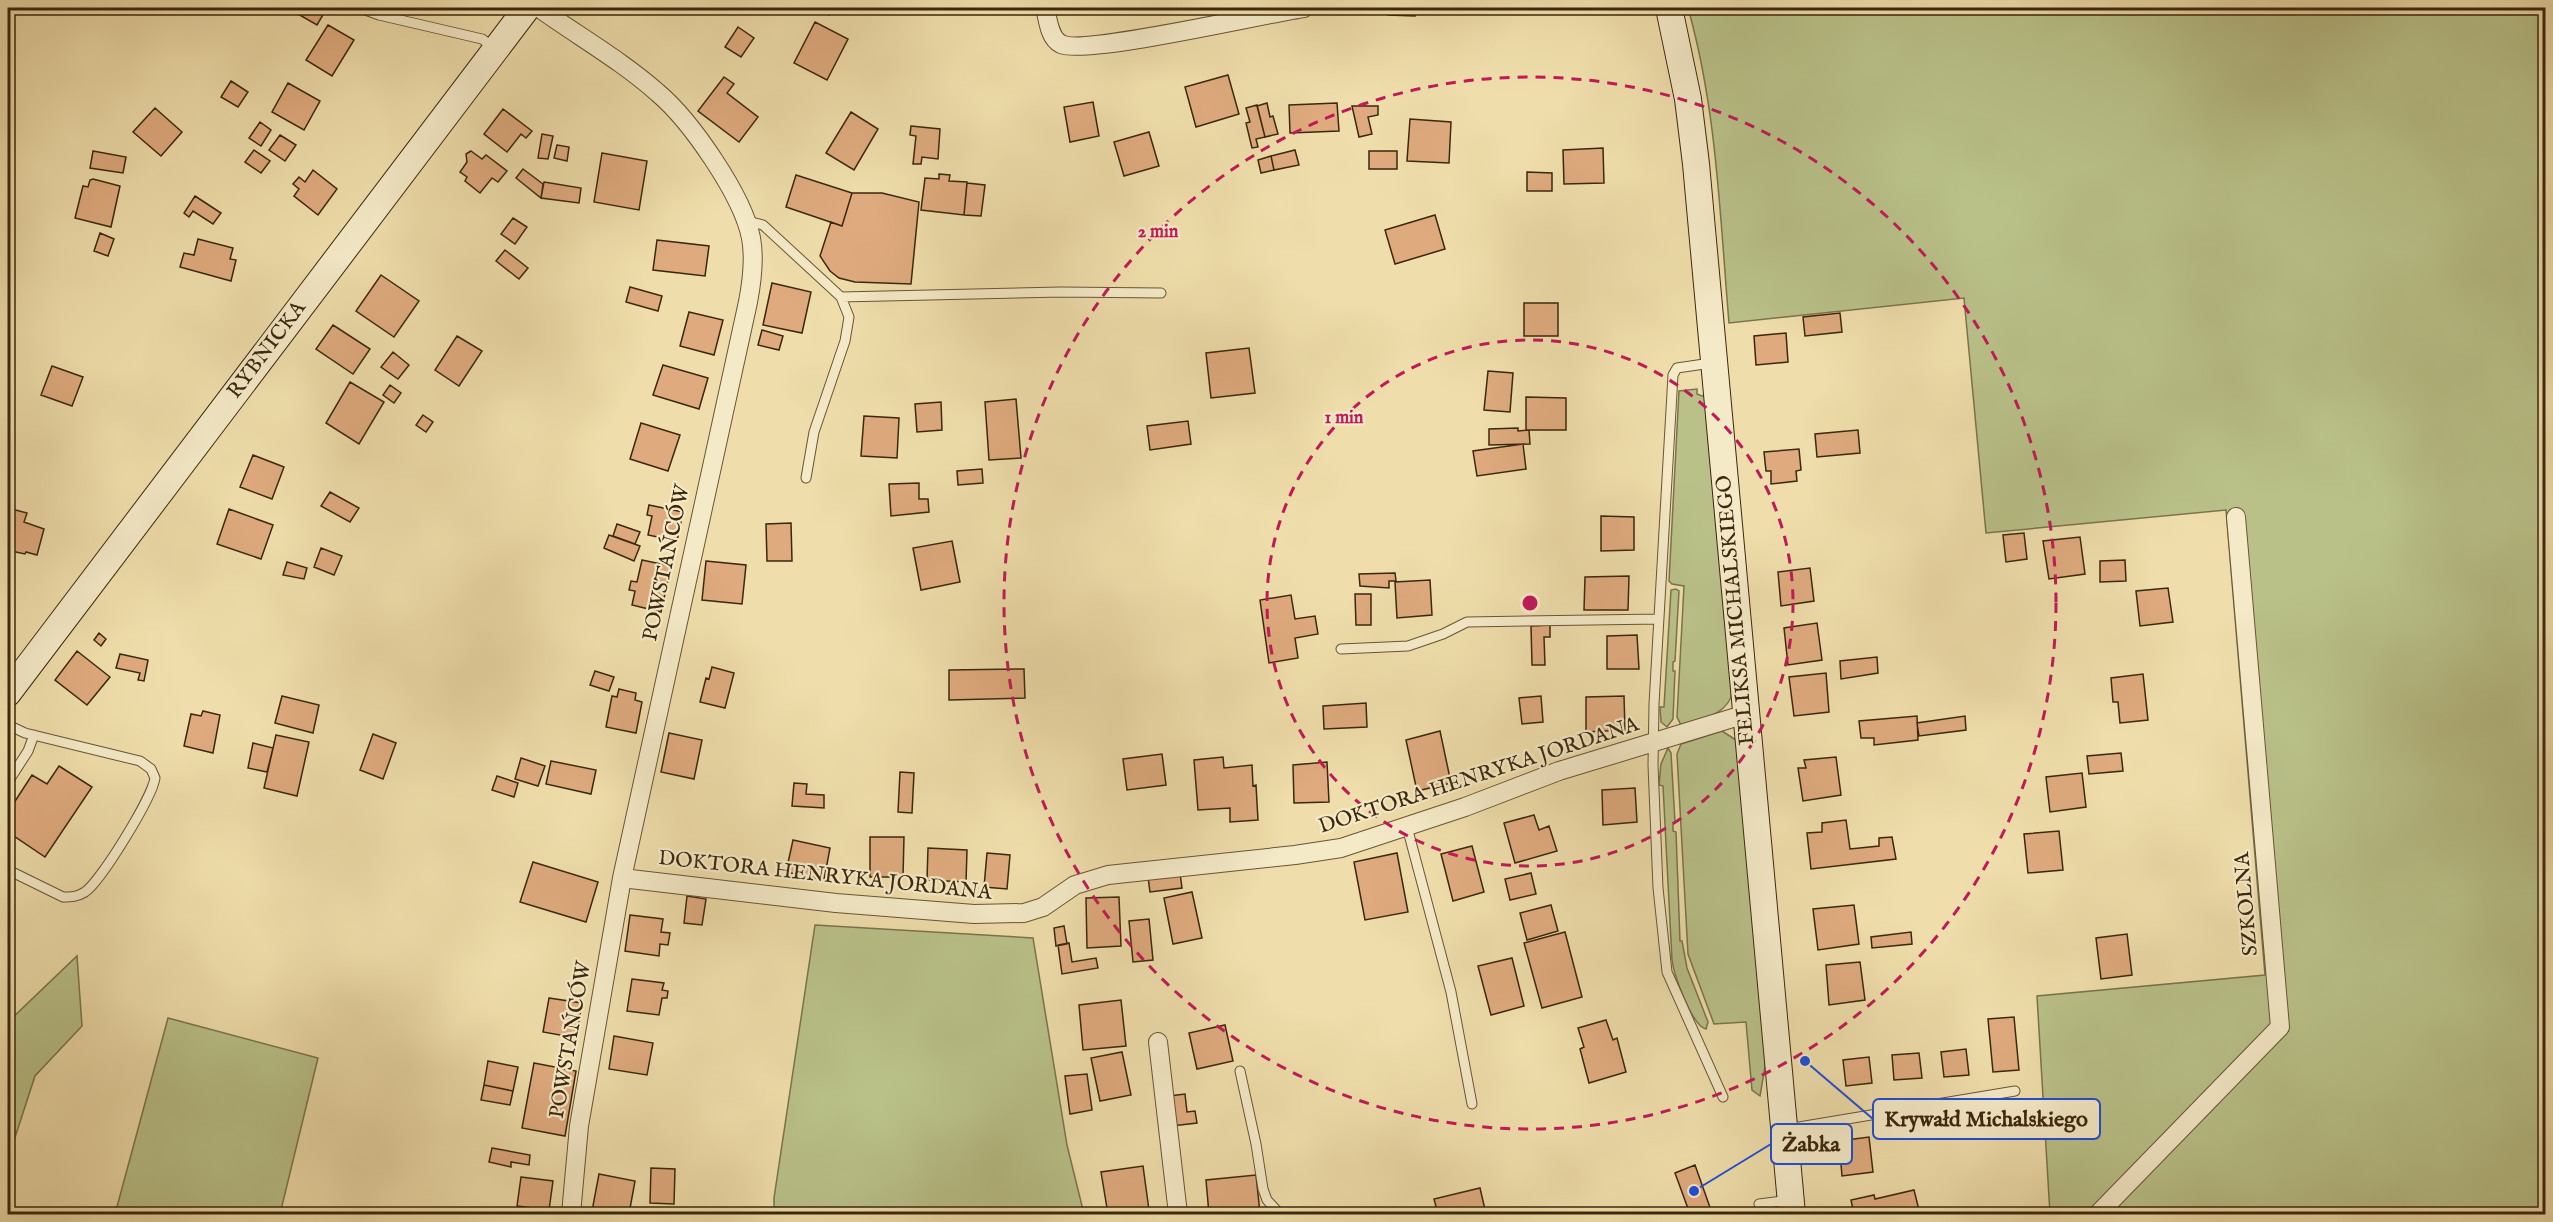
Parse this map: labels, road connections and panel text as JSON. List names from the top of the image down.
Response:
{
  "streets": {
    "street": [
      "RYBNICKA",
      "POWSTAŃCÓW",
      "FELIKSA MICHALSKIEGO",
      "DOKTORA HENRYKA JORDANA",
      "SZKOLNA"
    ]
  },
  "crossings": [
    ["POWSTAŃCÓW", "DOKTORA HENRYKA JORDANA"],
    ["FELIKSA MICHALSKIEGO", "DOKTORA HENRYKA JORDANA"]
  ],
  "places": ["Krywałd Michalskiego", "Żabka"],
  "rings": ["2 min", "1 min"]
}
